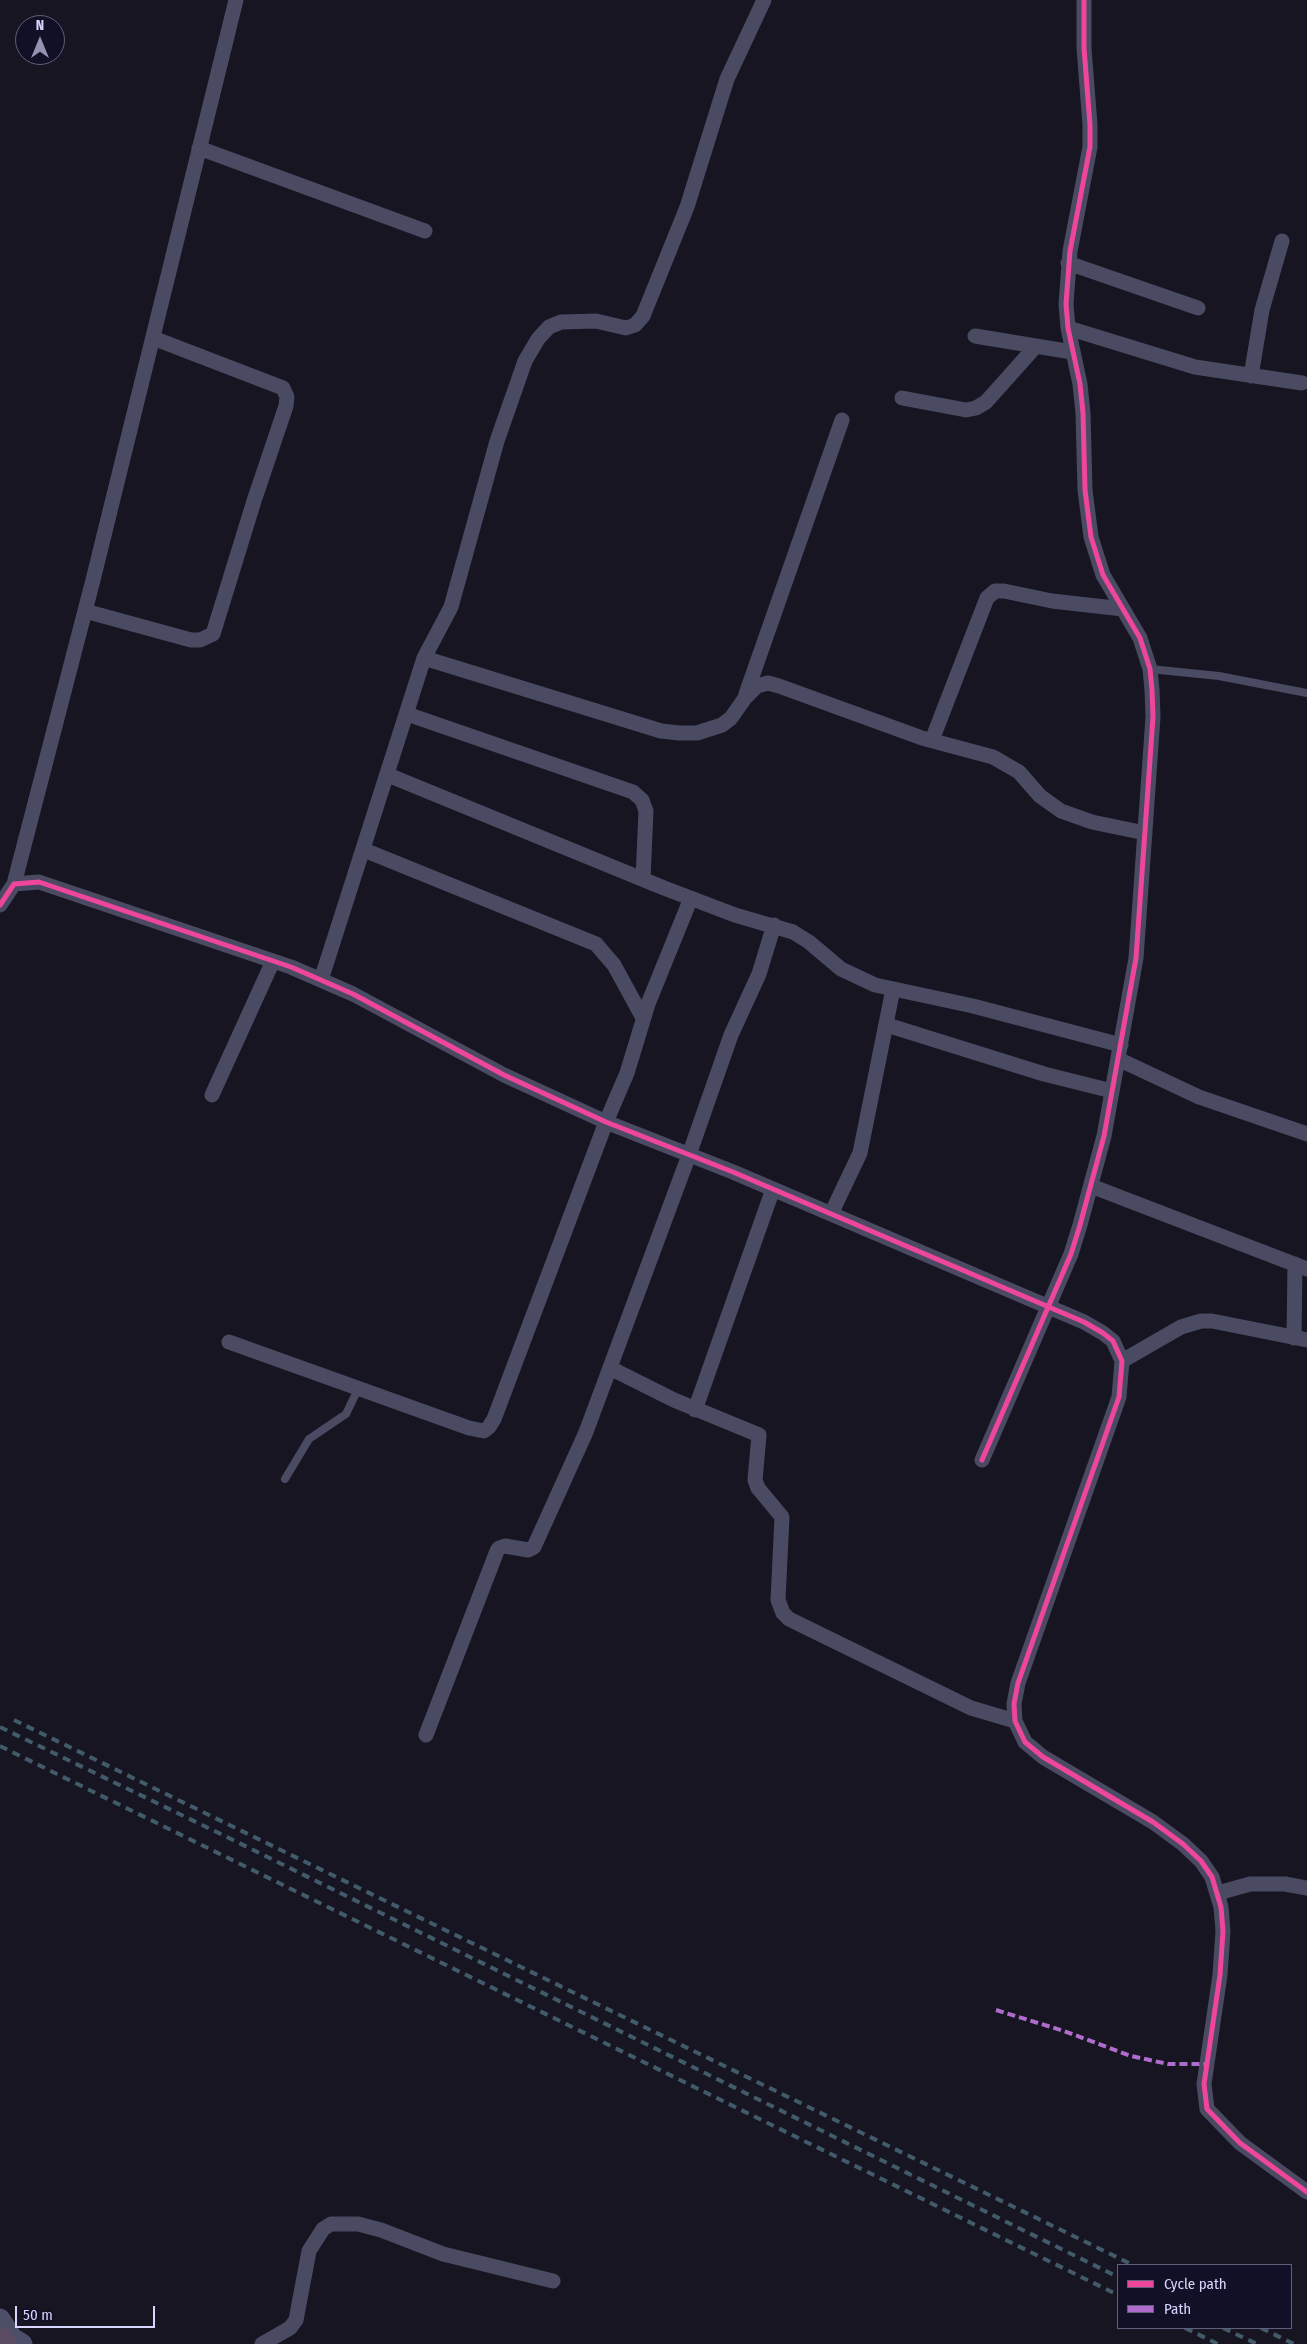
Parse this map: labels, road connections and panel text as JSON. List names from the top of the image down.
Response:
{
  "legend": ["Cycle path", "Path"],
  "scale_bar": "50 m",
  "north": "top"
}
